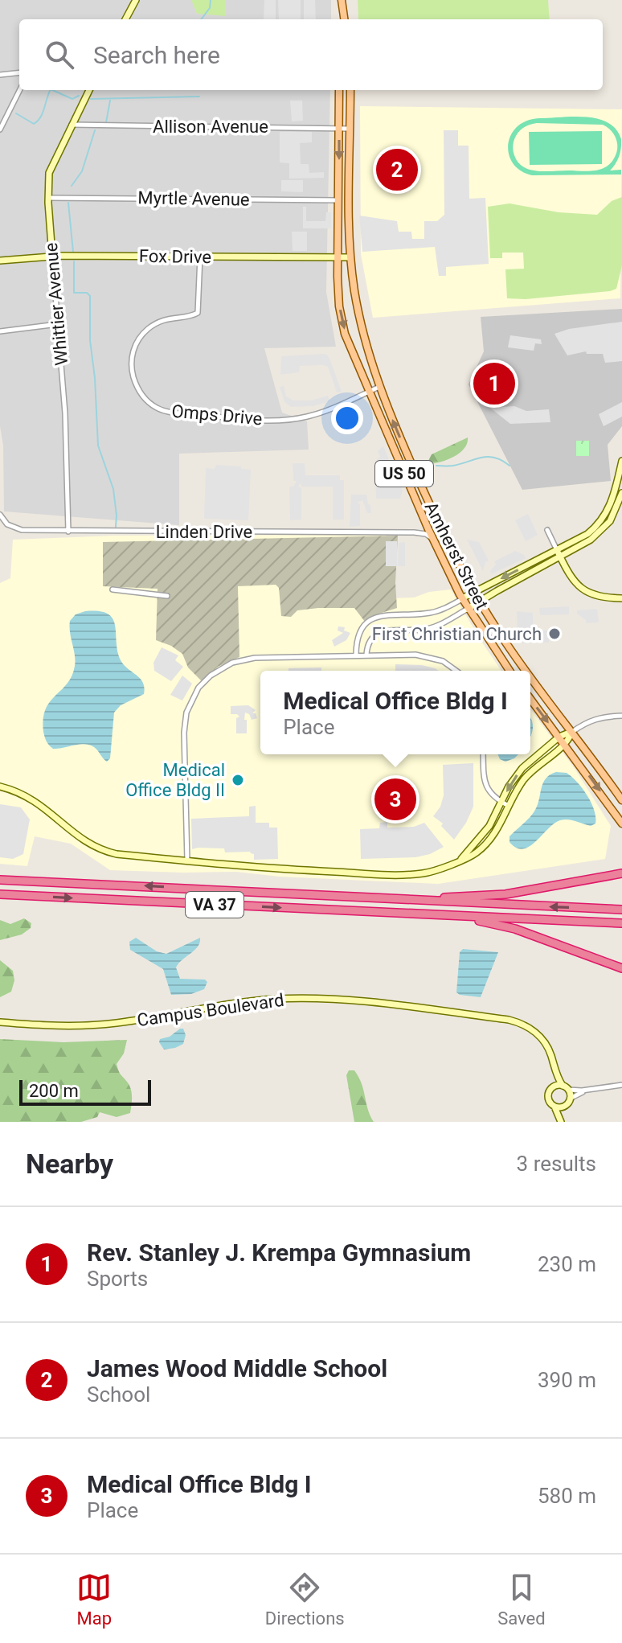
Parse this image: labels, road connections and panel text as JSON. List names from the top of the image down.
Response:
{
  "streets": {
    "highway": ["VA 37"],
    "main road": ["US 50", "Amherst Street"],
    "street": [
      "Allison Avenue",
      "Myrtle Avenue",
      "Fox Drive",
      "Whittier Avenue",
      "Omps Drive",
      "Linden Drive",
      "Campus Boulevard"
    ]
  },
  "crossings": [
    ["Allison Avenue", "Whittier Avenue"],
    ["Allison Avenue", "Amherst Street"],
    ["Myrtle Avenue", "Whittier Avenue"],
    ["Myrtle Avenue", "Amherst Street"],
    ["Fox Drive", "Whittier Avenue"],
    ["Fox Drive", "Omps Drive"],
    ["Fox Drive", "Amherst Street"],
    ["Whittier Avenue", "Linden Drive"],
    ["Omps Drive", "Amherst Street"],
    ["Linden Drive", "Amherst Street"]
  ],
  "places": ["First Christian Church", "Medical Office Bldg II"],
  "scale_bar": "200 m",
  "page": {
    "search": "Search here",
    "pins": ["2", "1", "3"],
    "popup": ["Medical Office Bldg I", "Place"],
    "scale": "200 m",
    "heading": ["Nearby", "3 results"],
    "list": [
      {
        "mark": "1",
        "name": "Rev. Stanley J. Krempa Gymnasium",
        "note": "Sports",
        "value": "230 m"
      },
      {
        "mark": "2",
        "name": "James Wood Middle School",
        "note": "School",
        "value": "390 m"
      },
      {
        "mark": "3",
        "name": "Medical Office Bldg I",
        "note": "Place",
        "value": "580 m"
      }
    ],
    "nav": ["Map", "Directions", "Saved"]
  }
}
